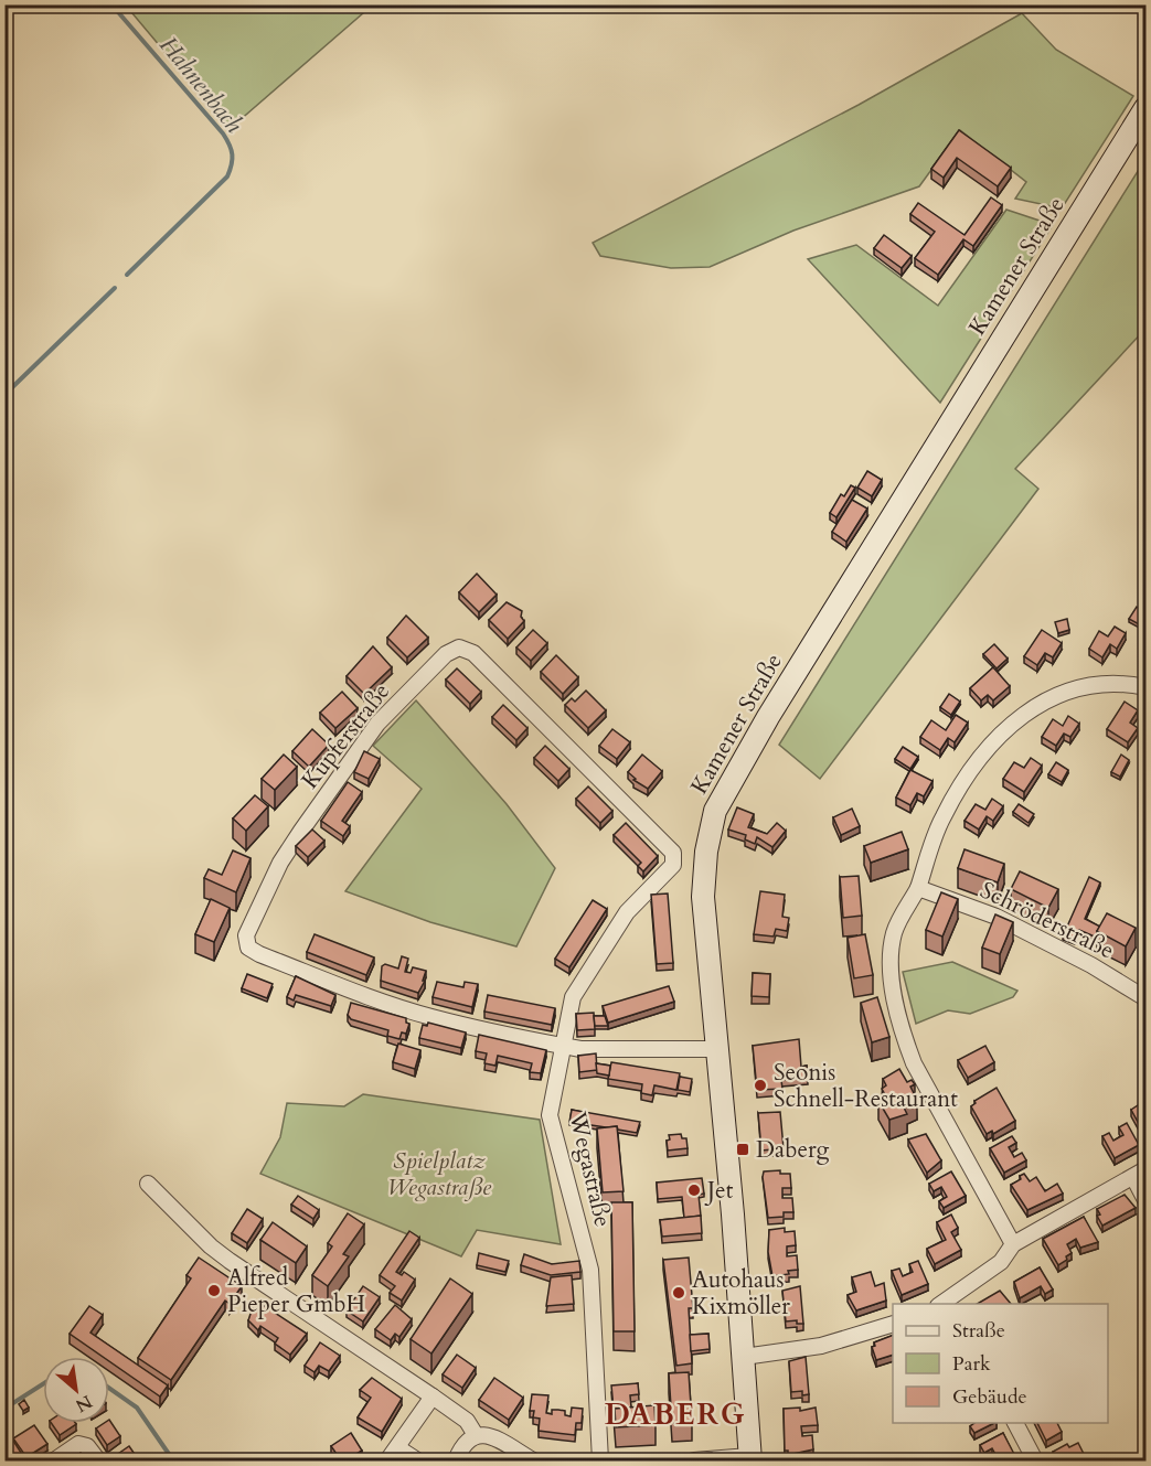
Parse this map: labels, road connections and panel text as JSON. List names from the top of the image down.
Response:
{
  "streets": {
    "main road": ["Kamener Straße"],
    "street": ["Kupferstraße", "Schröderstraße", "Wegastraße"]
  },
  "crossings": [
    ["Kupferstraße", "Wegastraße"]
  ],
  "districts": ["DABERG"],
  "water": ["Hahnenbach"],
  "parks": ["Spielplatz Wegastraße"],
  "places": {
    "other": [
      "Seonis Schnell-Restaurant",
      "Jet",
      "Alfred Pieper GmbH",
      "Autohaus Kixmöller"
    ],
    "transit": ["Daberg"]
  },
  "legend": ["Straße", "Park", "Gebäude"],
  "north": "bottom right"
}
